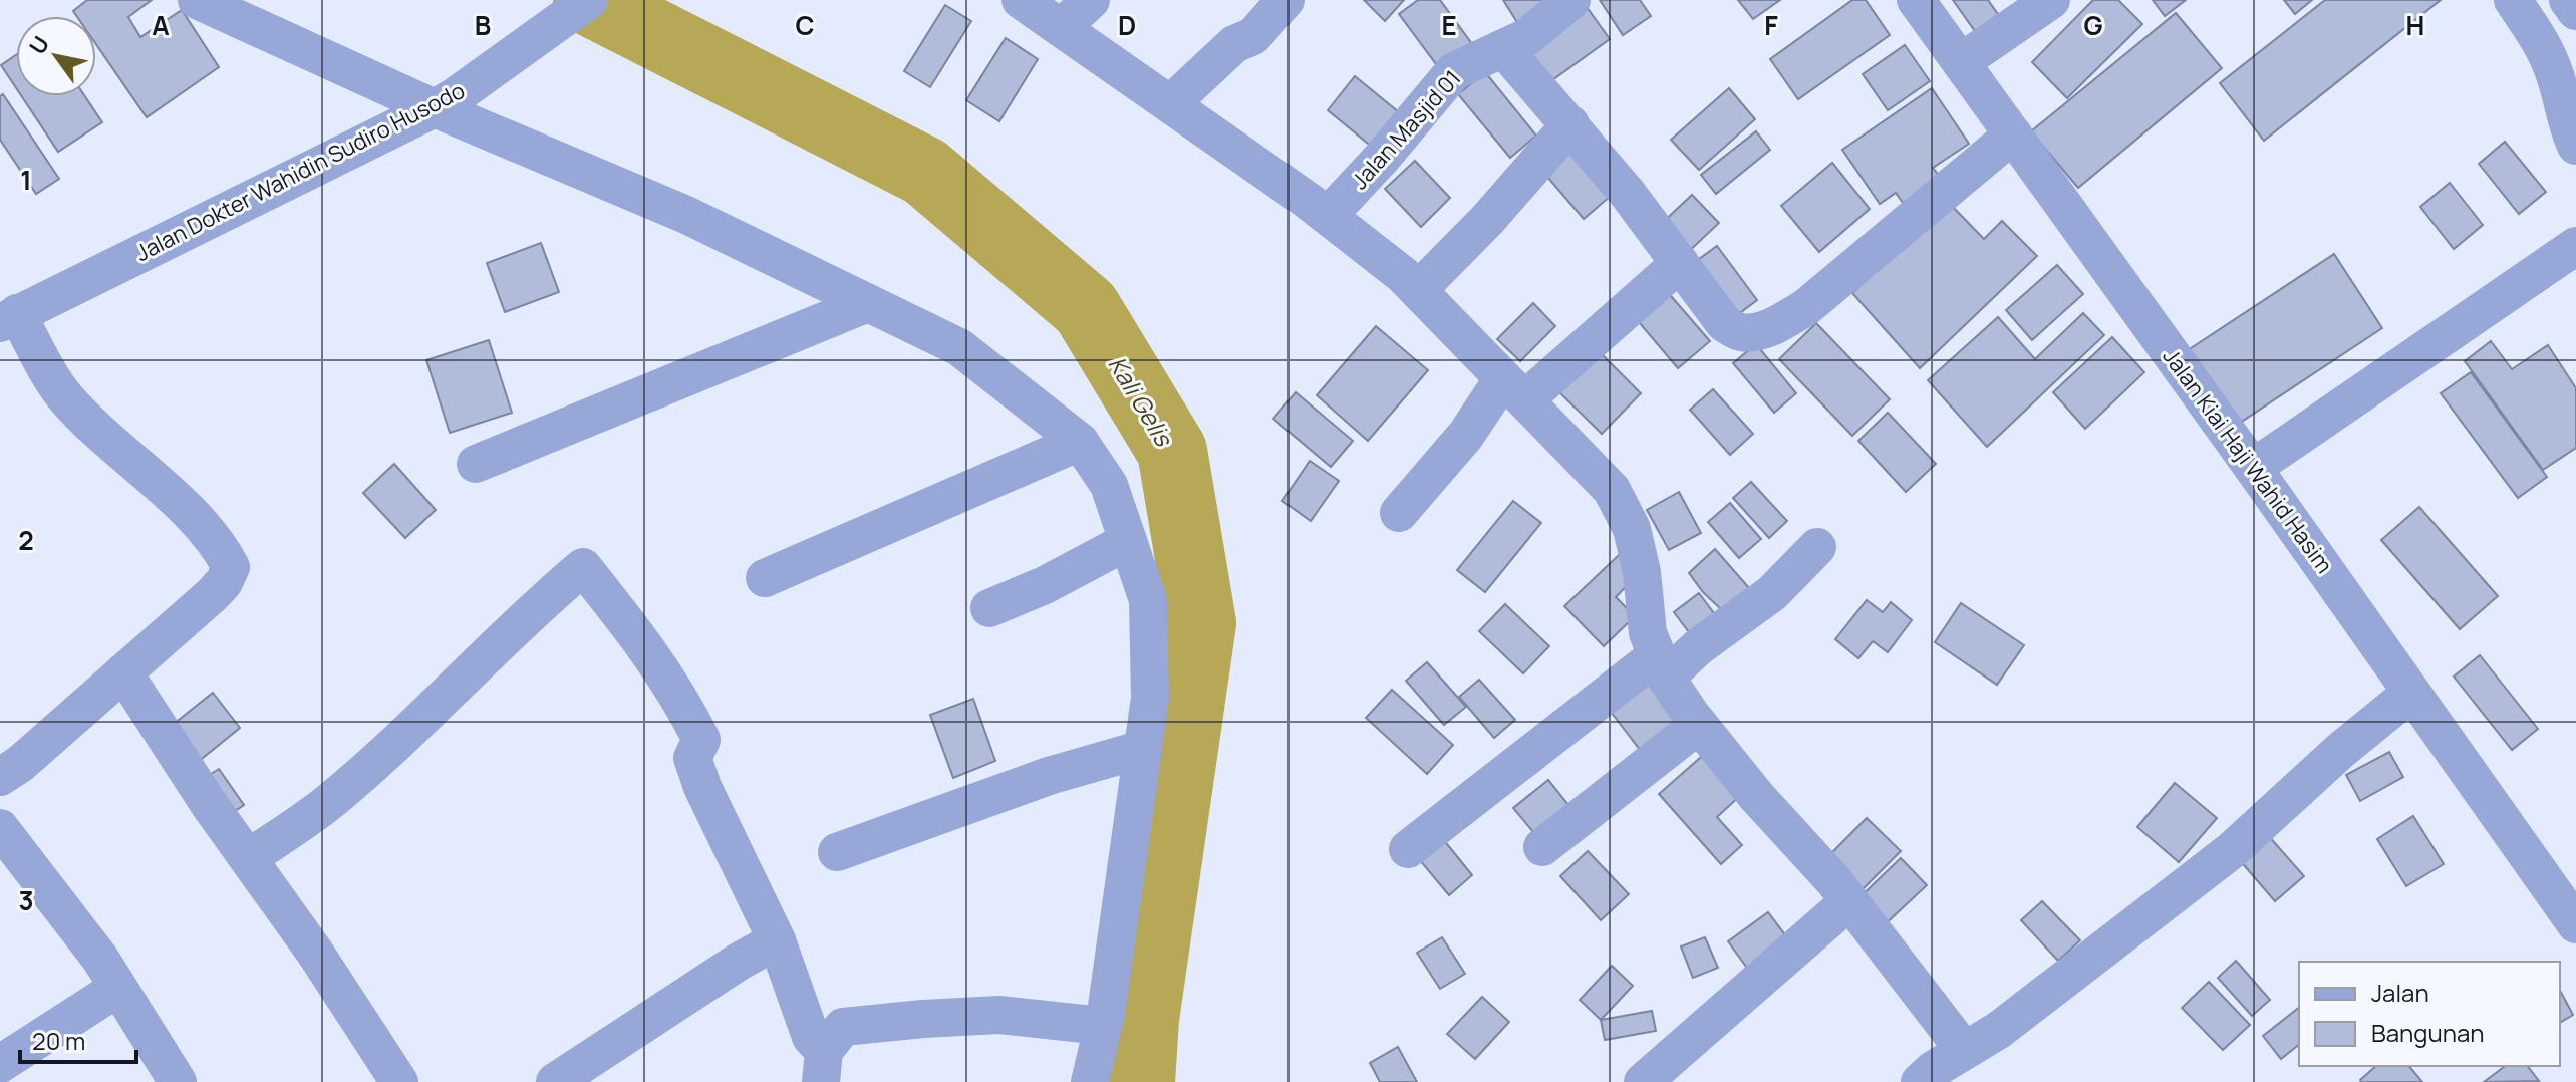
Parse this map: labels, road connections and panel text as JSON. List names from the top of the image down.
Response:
{
  "streets": {
    "street": ["Jalan Masjid 01", "Jalan Dokter Wahidin Sudiro Husodo", "Jalan Kiai Haji Wahid Hasim"]
  },
  "water": ["Kali Gelis"],
  "legend": ["Jalan", "Bangunan"],
  "scale_bar": "20 m",
  "north": "top left",
  "grid": {
    "columns": [
      "A",
      "B",
      "C",
      "D",
      "E",
      "F",
      "G",
      "H"
    ],
    "rows": ["1", "2", "3"]
  }
}
